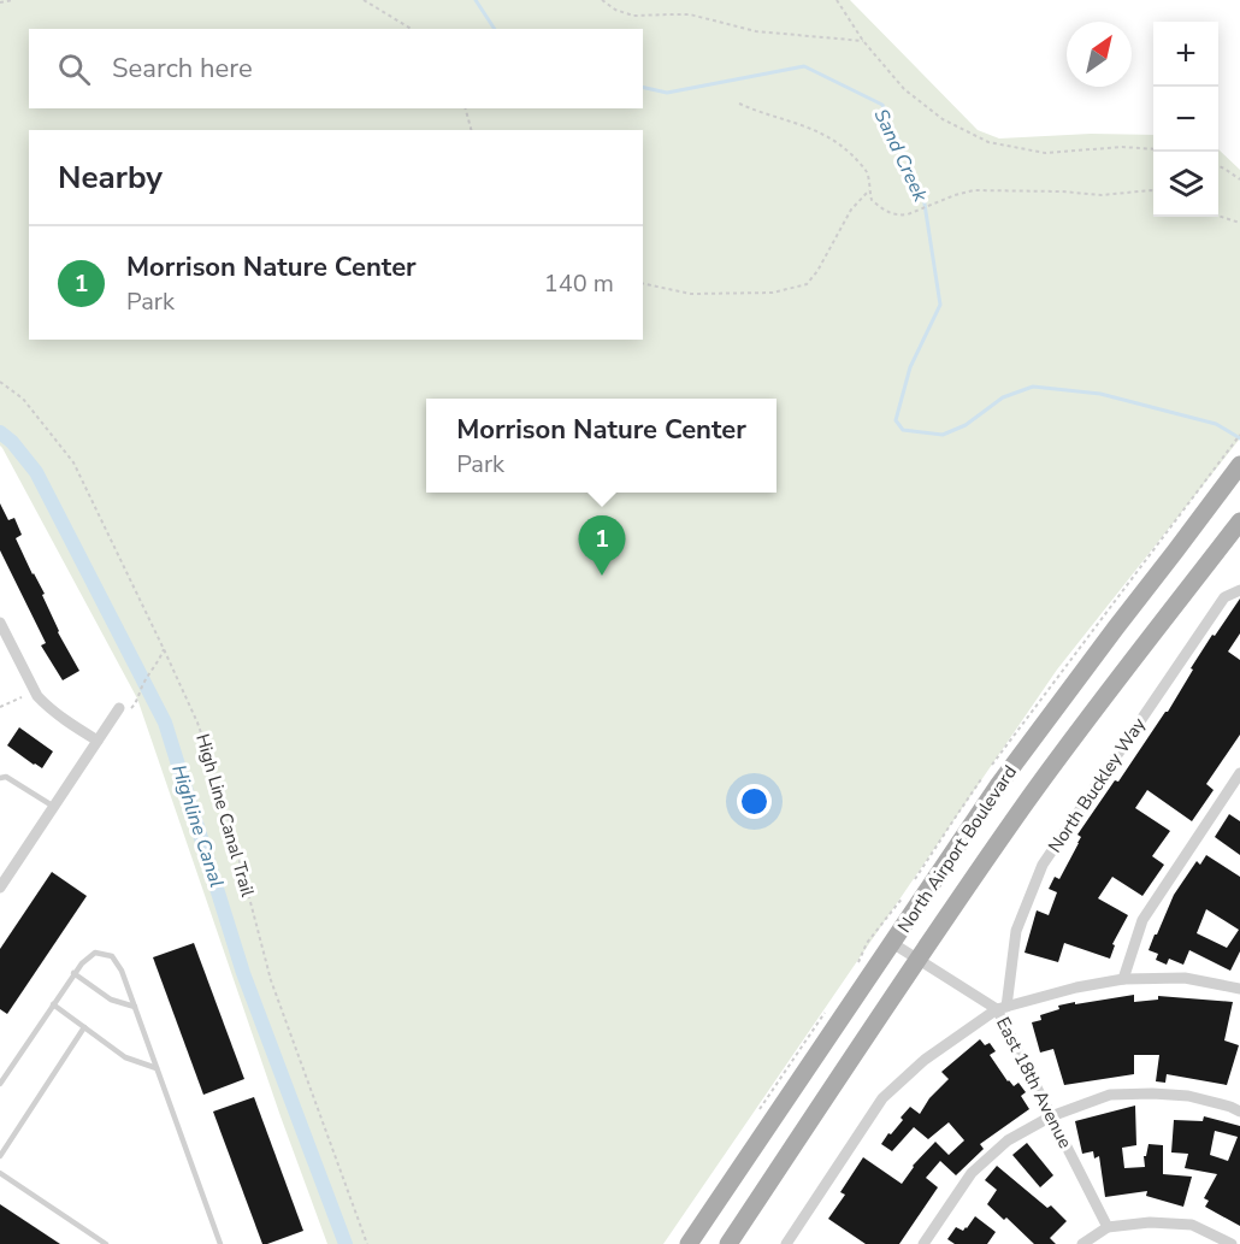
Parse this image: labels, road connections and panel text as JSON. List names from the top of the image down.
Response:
{
  "streets": {
    "main road": ["North Airport Boulevard"],
    "street": ["North Buckley Way", "East 18th Avenue"],
    "path": ["High Line Canal Trail"]
  },
  "crossings": [
    ["North Buckley Way", "East 18th Avenue"],
    ["North Airport Boulevard", "East 18th Avenue"]
  ],
  "water": ["Sand Creek", "Highline Canal"],
  "north": "top right",
  "page": {
    "map_buttons": ["+", "−"],
    "search": "Search here",
    "heading": "Nearby",
    "list": [
      {
        "mark": "1",
        "name": "Morrison Nature Center",
        "note": "Park",
        "value": "140 m"
      }
    ],
    "popup": ["Morrison Nature Center", "Park"],
    "pins": "1"
  }
}
